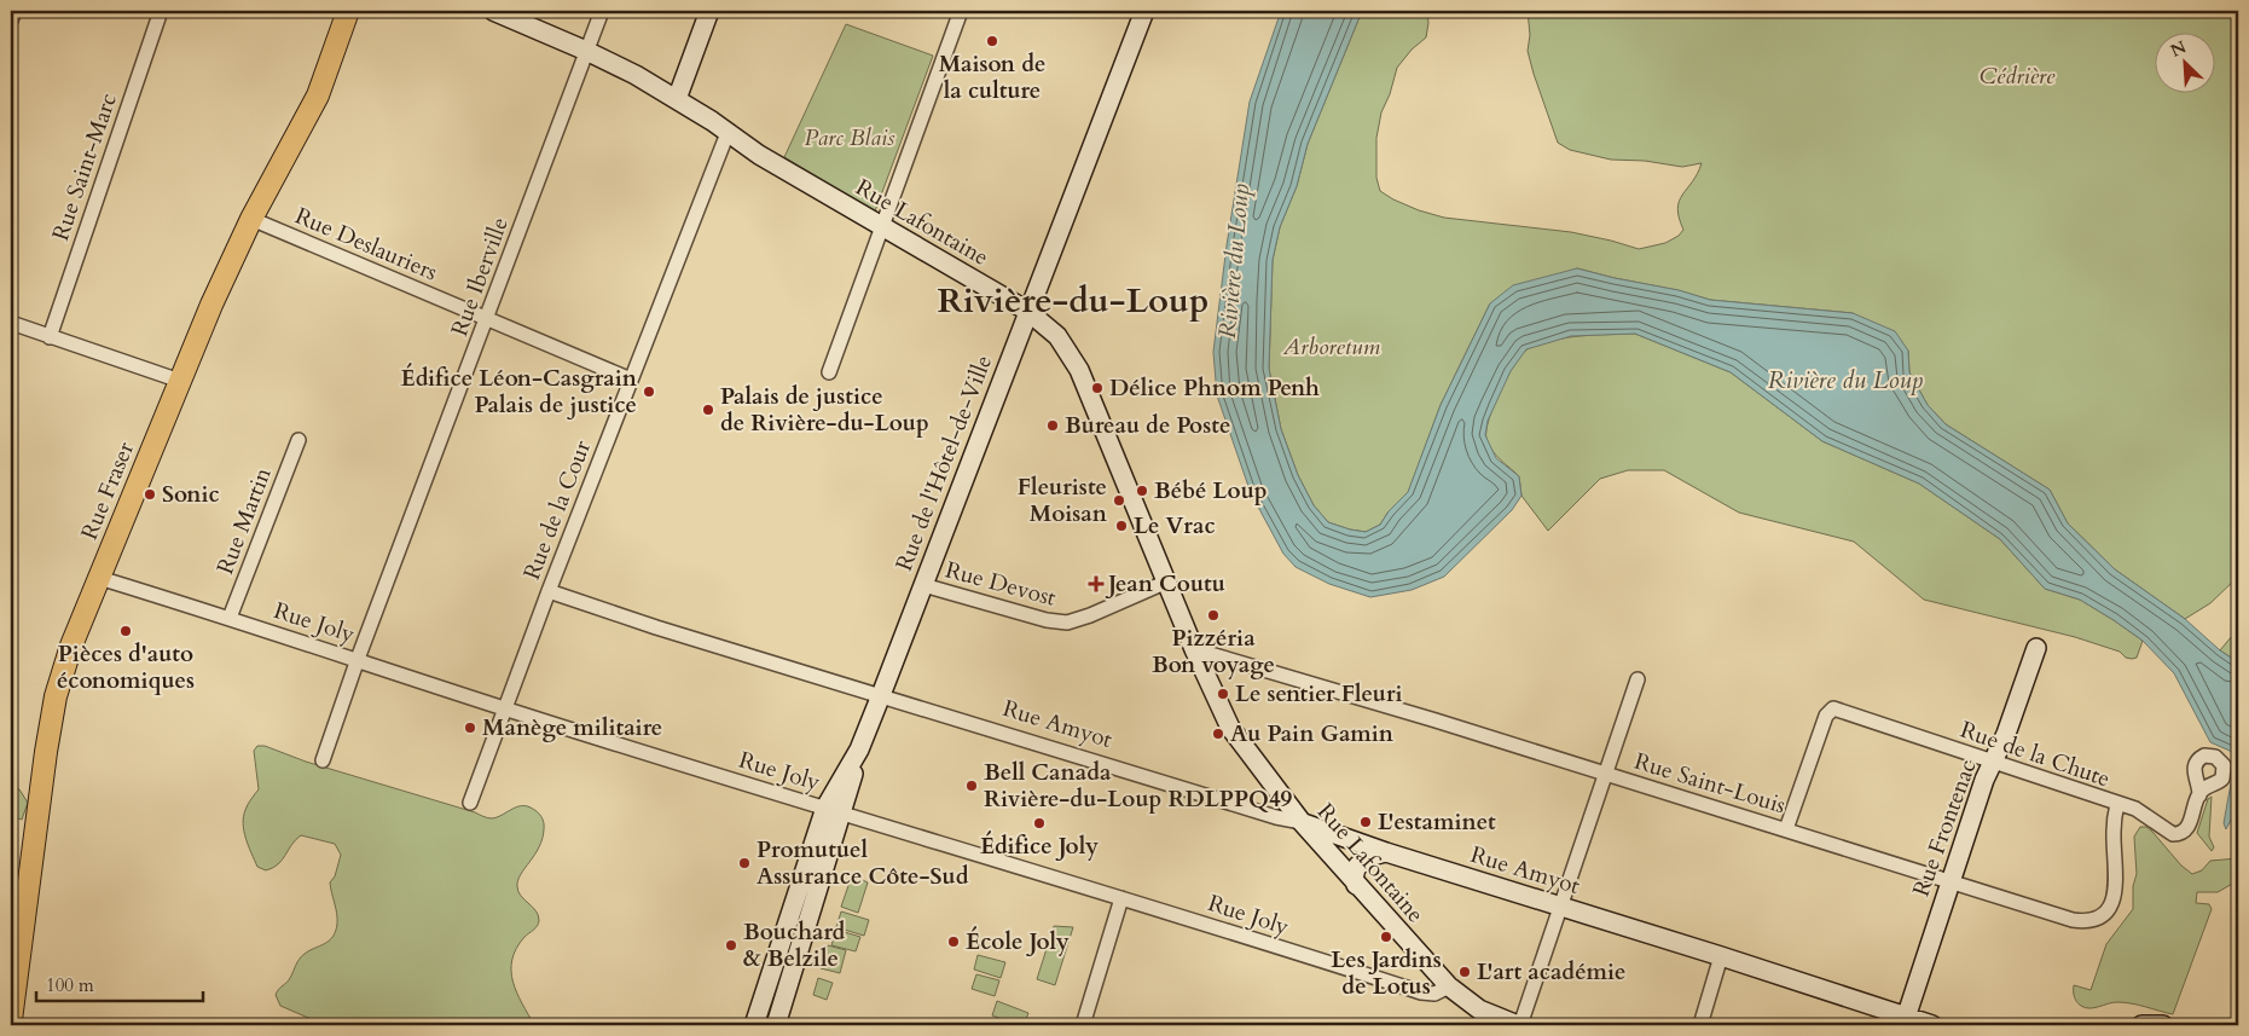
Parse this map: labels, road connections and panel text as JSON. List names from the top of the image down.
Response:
{
  "streets": {
    "main road": [
      "Rue Lafontaine",
      "Rue de l'Hôtel-de-Ville",
      "Rue Fraser",
      "Rue Amyot",
      "Rue Frontenac"
    ],
    "street": [
      "Rue Saint-Marc",
      "Rue Deslauriers",
      "Rue Iberville",
      "Rue de la Cour",
      "Rue Martin",
      "Rue Devost",
      "Rue Joly",
      "Rue de la Chute",
      "Rue Saint-Louis"
    ]
  },
  "crossings": [
    ["Rue Lafontaine", "Rue Iberville"],
    ["Rue Lafontaine", "Rue de l'Hôtel-de-Ville"],
    ["Rue Lafontaine", "Rue de la Cour"],
    ["Rue Lafontaine", "Rue Devost"],
    ["Rue Lafontaine", "Rue Joly"],
    ["Rue Lafontaine", "Rue Amyot"],
    ["Rue Lafontaine", "Rue Saint-Louis"],
    ["Rue Deslauriers", "Rue Iberville"],
    ["Rue Deslauriers", "Rue Fraser"],
    ["Rue Deslauriers", "Rue de la Cour"],
    ["Rue Iberville", "Rue Joly"],
    ["Rue de l'Hôtel-de-Ville", "Rue Devost"],
    ["Rue de l'Hôtel-de-Ville", "Rue Joly"],
    ["Rue de l'Hôtel-de-Ville", "Rue Amyot"],
    ["Rue Fraser", "Rue Joly"],
    ["Rue de la Cour", "Rue Joly"],
    ["Rue de la Cour", "Rue Amyot"],
    ["Rue Martin", "Rue Joly"],
    ["Rue Amyot", "Rue Frontenac"],
    ["Rue de la Chute", "Rue Saint-Louis"],
    ["Rue de la Chute", "Rue Frontenac"],
    ["Rue Saint-Louis", "Rue Frontenac"]
  ],
  "districts": ["Rivière-du-Loup"],
  "water": ["Rivière du Loup"],
  "parks": ["Cédrière", "Parc Blais", "Arboretum"],
  "places": {
    "other": [
      "Maison de la culture",
      "Délice Phnom Penh",
      "Édifice Léon-Casgrain Palais de justice",
      "Palais de justice de Rivière-du-Loup",
      "Bureau de Poste",
      "Bébé Loup",
      "Sonic",
      "Fleuriste Moisan",
      "Le Vrac",
      "Pizzéria Bon voyage",
      "Pièces d'auto économiques",
      "Le sentier Fleuri",
      "Manège militaire",
      "Au Pain Gamin",
      "Bell Canada Rivière-du-Loup RDLPPQ49",
      "L'estaminet",
      "Édifice Joly",
      "Promutuel Assurance Côte-Sud",
      "Les Jardins de Lotus",
      "École Joly",
      "Bouchard & Belzile",
      "L'art académie"
    ],
    "health": ["Jean Coutu"]
  },
  "scale_bar": "100 m",
  "north": "top left"
}
